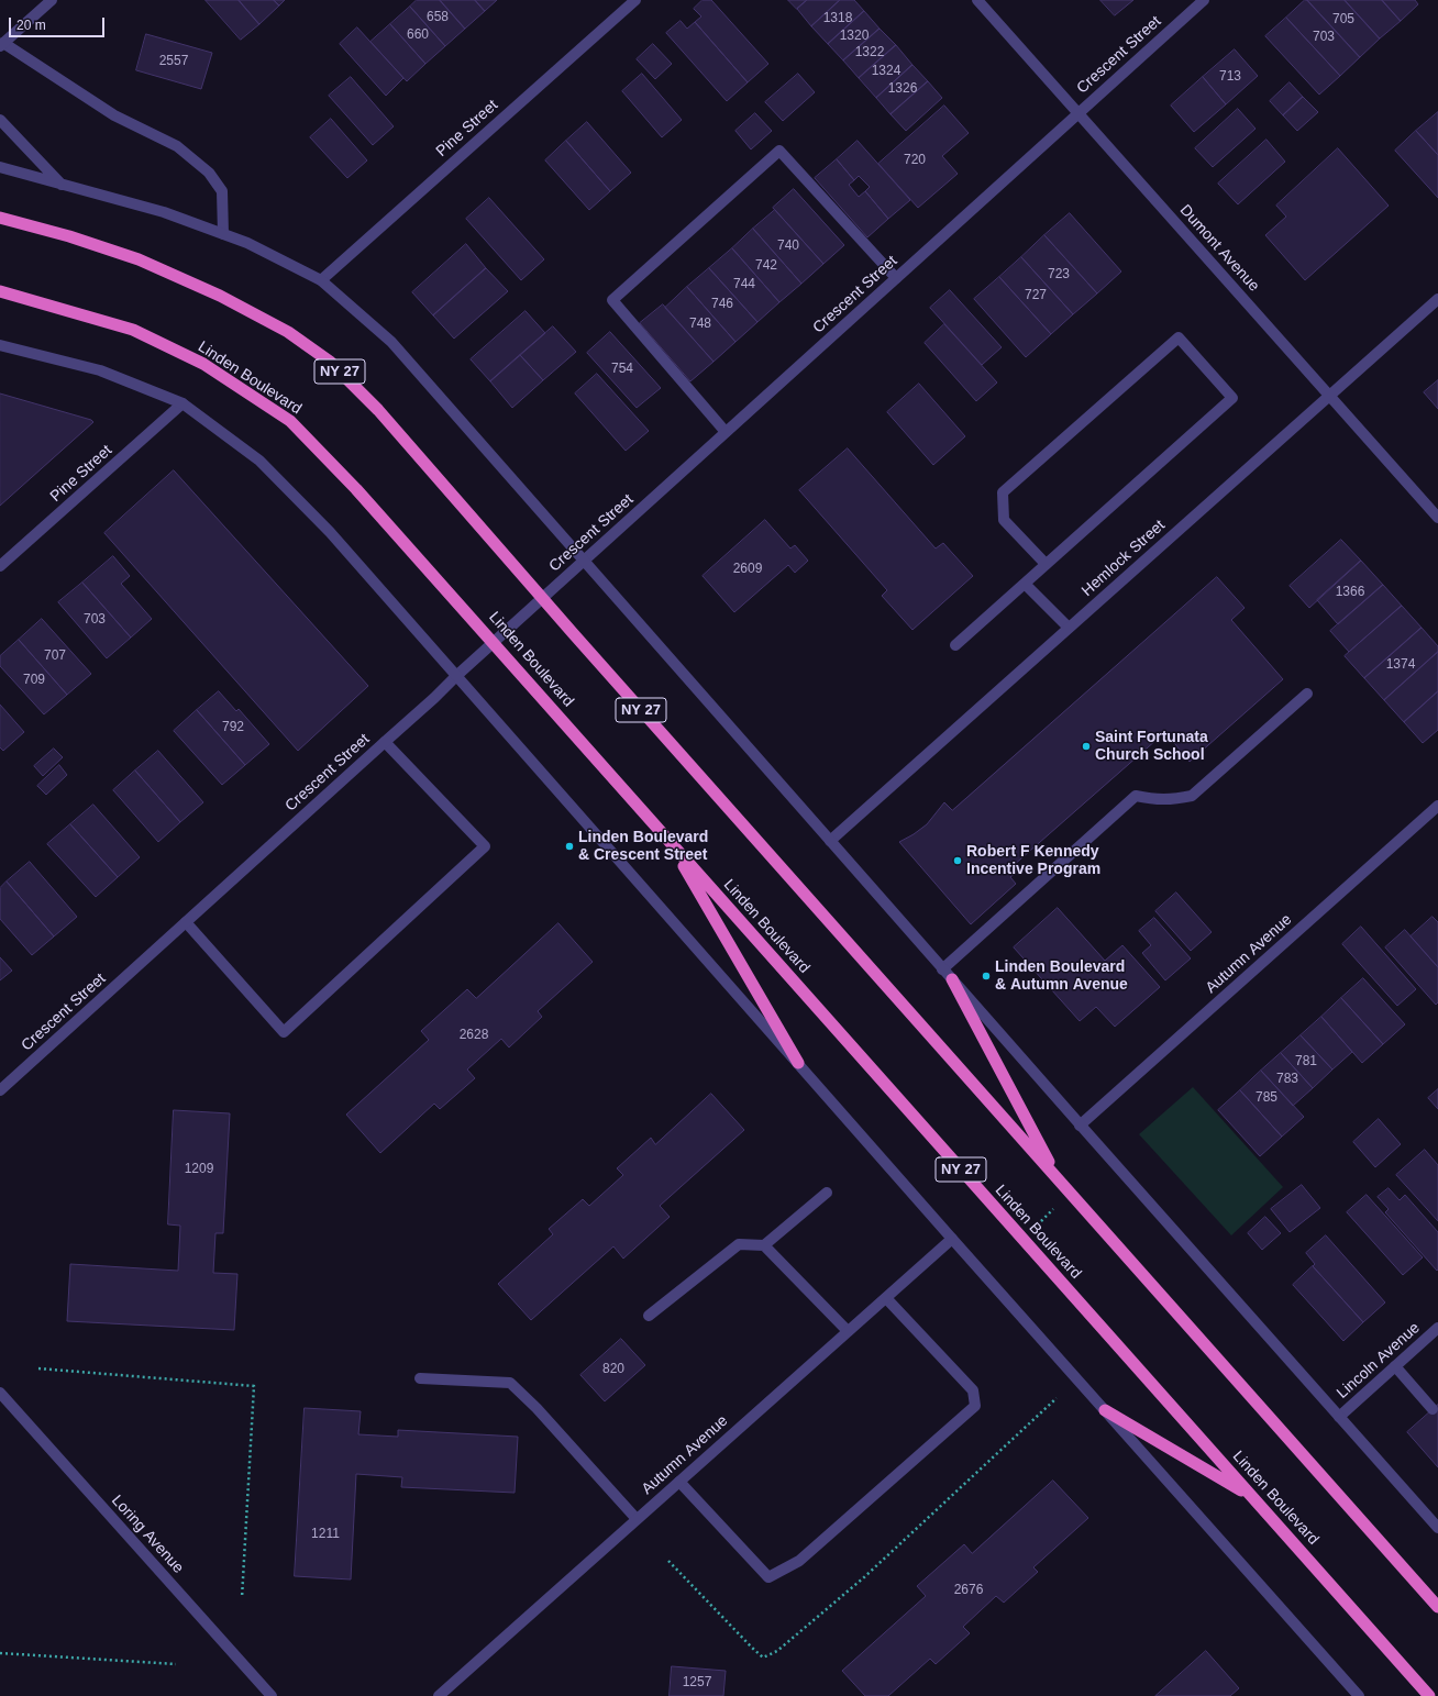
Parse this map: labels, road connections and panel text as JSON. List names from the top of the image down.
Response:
{
  "streets": {
    "highway": ["NY 27", "Linden Boulevard"],
    "street": [
      "Crescent Street",
      "Pine Street",
      "Dumont Avenue",
      "Hemlock Street",
      "Autumn Avenue",
      "Lincoln Avenue",
      "Loring Avenue"
    ]
  },
  "crossings": [
    ["Crescent Street", "Dumont Avenue"],
    ["Crescent Street", "NY 27"],
    ["Crescent Street", "Linden Boulevard"],
    ["Dumont Avenue", "Hemlock Street"]
  ],
  "places": [
    "Saint Fortunata Church School",
    "Linden Boulevard & Crescent Street",
    "Robert F Kennedy Incentive Program",
    "Linden Boulevard & Autumn Avenue"
  ],
  "house_numbers": [
    "658",
    "1318",
    "705",
    "660",
    "1320",
    "703",
    "1322",
    "2557",
    "1324",
    "713",
    "1326",
    "720",
    "740",
    "742",
    "723",
    "744",
    "727",
    "746",
    "748",
    "754",
    "2609",
    "1366",
    "703",
    "707",
    "1374",
    "709",
    "792",
    "2628",
    "781",
    "783",
    "785",
    "1209",
    "820",
    "1211",
    "2676",
    "1257"
  ],
  "scale_bar": "20 m"
}
